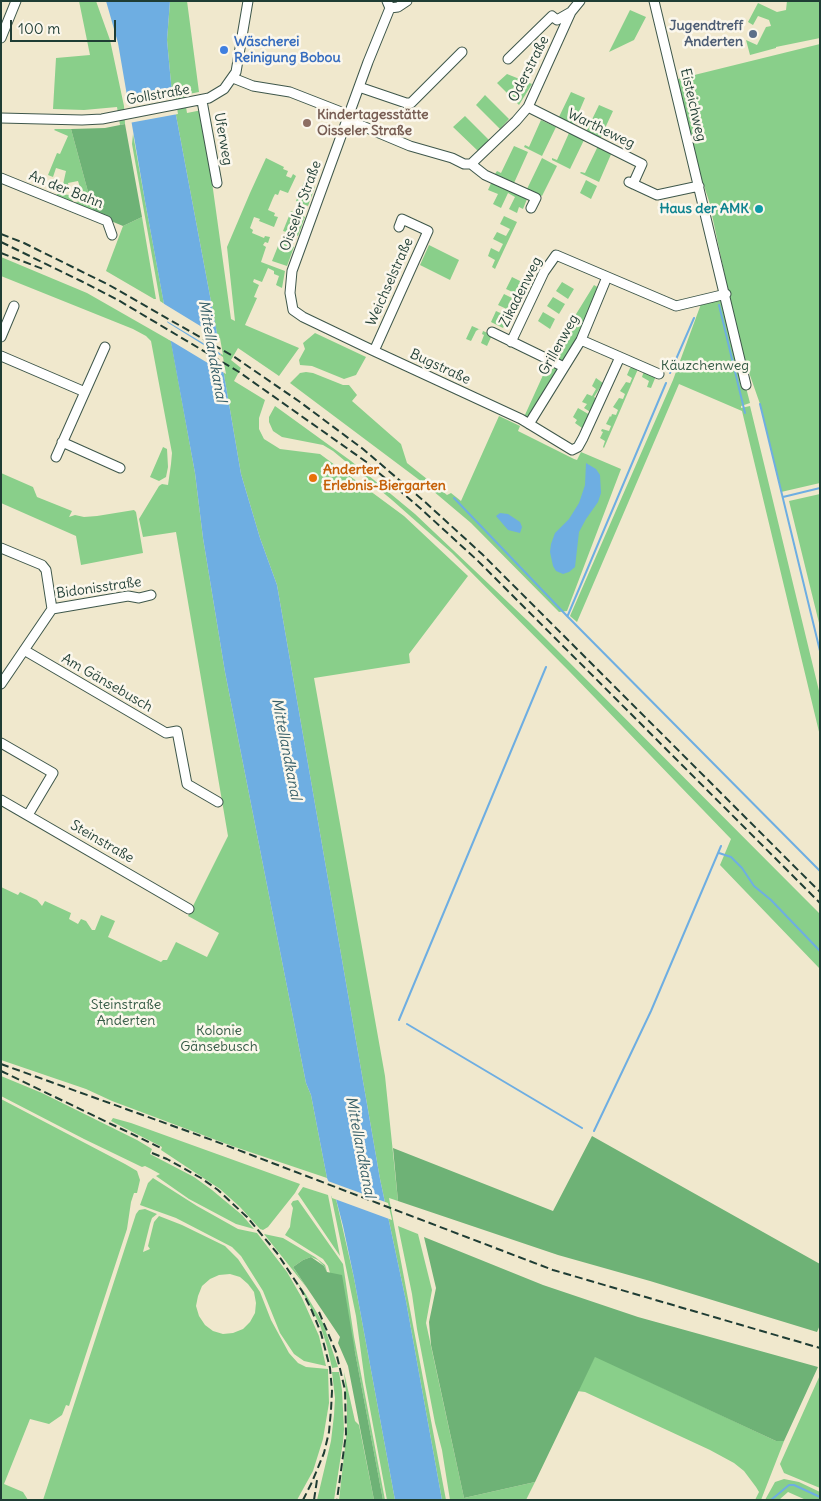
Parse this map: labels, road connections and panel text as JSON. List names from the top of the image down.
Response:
{
  "streets": {
    "street": [
      "Oderstraße",
      "Gollstraße",
      "Eisteichweg",
      "Wartheweg",
      "Uferweg",
      "An der Bahn",
      "Oisseler Straße",
      "Weichselstraße",
      "Zikadenweg",
      "Grillenweg",
      "Bugstraße",
      "Bidonisstraße",
      "Am Gänsebusch",
      "Steinstraße"
    ]
  },
  "crossings": [
    ["Oderstraße", "Wartheweg"],
    ["Gollstraße", "Uferweg"],
    ["Eisteichweg", "Wartheweg"],
    ["Oisseler Straße", "Bugstraße"],
    ["Weichselstraße", "Bugstraße"],
    ["Zikadenweg", "Grillenweg"],
    ["Grillenweg", "Bugstraße"]
  ],
  "water": ["Mittellandkanal"],
  "parks": ["Käuzchenweg", "Steinstraße Anderten", "Kolonie Gänsebusch"],
  "places": [
    "Jugendtreff Anderten",
    "Wäscherei Reinigung Bobou",
    "Kindertagesstätte Oisseler Straße",
    "Haus der AMK",
    "Anderter Erlebnis-Biergarten"
  ],
  "scale_bar": "100 m"
}
